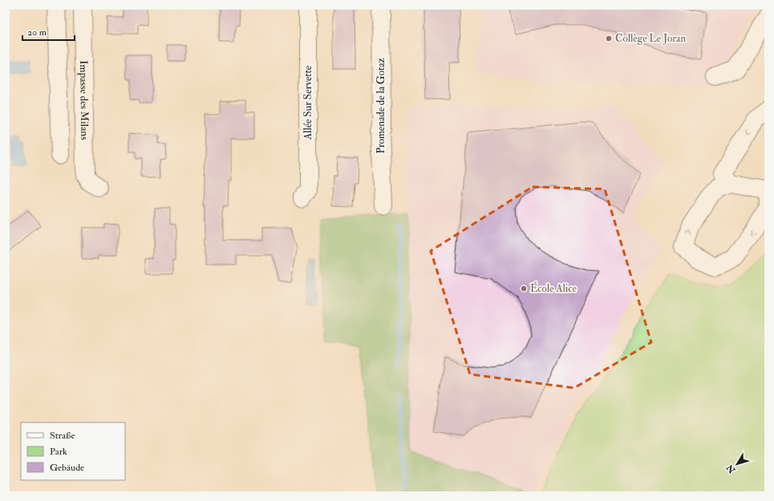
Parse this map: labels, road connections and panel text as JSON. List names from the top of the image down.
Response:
{
  "streets": {
    "street": ["Impasse des Milans", "Allée Sur Servette", "Promenade de la Gotaz"]
  },
  "places": ["Collège Le Joran", "École Alice"],
  "legend": ["Straße", "Park", "Gebäude"],
  "scale_bar": "20 m",
  "north": "bottom left"
}
